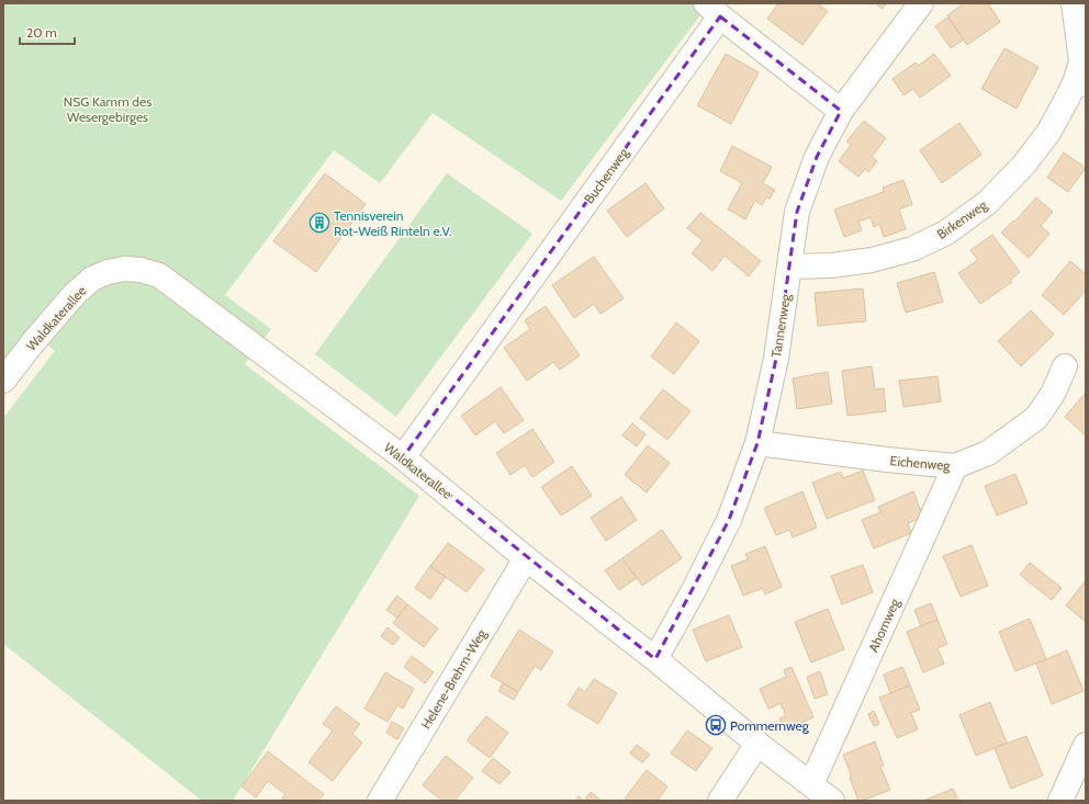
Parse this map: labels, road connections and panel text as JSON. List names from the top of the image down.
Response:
{
  "streets": {
    "street": [
      "Buchenweg",
      "Birkenweg",
      "Waldkaterallee",
      "Tannenweg",
      "Eichenweg",
      "Ahornweg",
      "Helene-Brehm-Weg"
    ]
  },
  "crossings": [
    ["Buchenweg", "Waldkaterallee"],
    ["Buchenweg", "Tannenweg"],
    ["Birkenweg", "Tannenweg"],
    ["Waldkaterallee", "Tannenweg"],
    ["Waldkaterallee", "Ahornweg"],
    ["Waldkaterallee", "Helene-Brehm-Weg"],
    ["Tannenweg", "Eichenweg"],
    ["Eichenweg", "Ahornweg"]
  ],
  "parks": ["NSG Kamm des Wesergebirges"],
  "places": {
    "building": ["Tennisverein Rot-Weiß Rinteln e.V."],
    "bus stop": ["Pommernweg"]
  },
  "scale_bar": "20 m"
}
